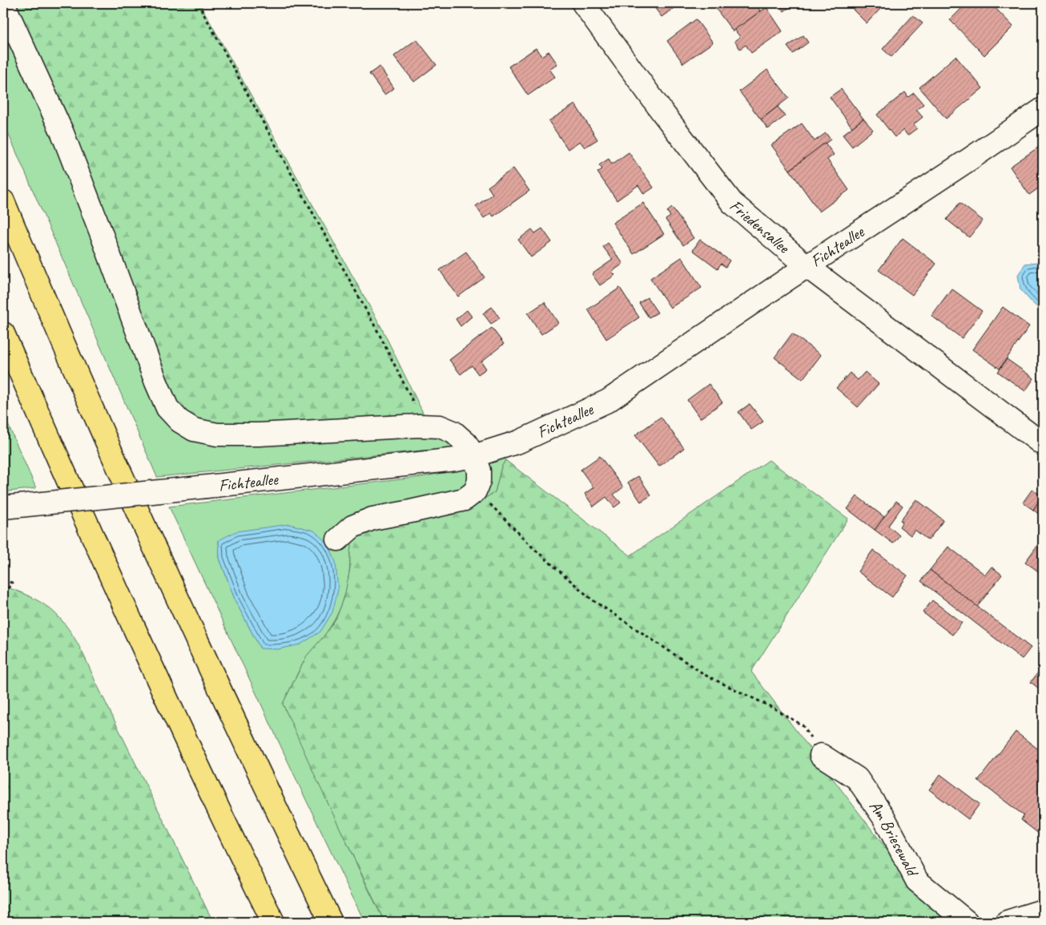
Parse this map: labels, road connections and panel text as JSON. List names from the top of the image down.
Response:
{
  "streets": {
    "street": ["Friedensallee", "Fichteallee", "Am Briesewald"]
  },
  "crossings": [
    ["Friedensallee", "Fichteallee"]
  ]
}
